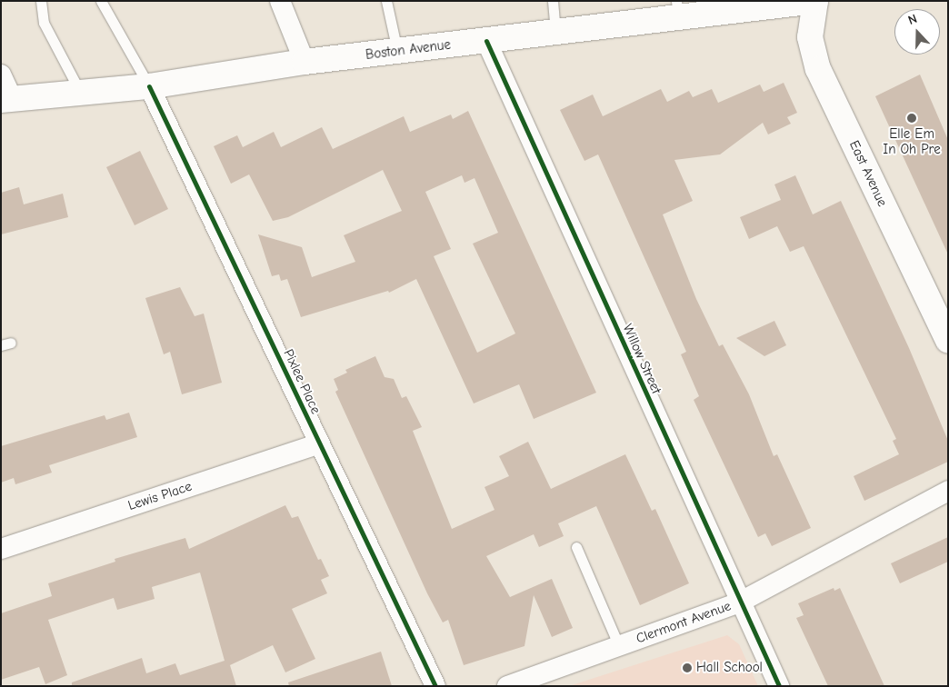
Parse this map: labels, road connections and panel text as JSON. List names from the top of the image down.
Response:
{
  "streets": {
    "main road": ["Boston Avenue", "East Avenue"],
    "street": [
      "Willow Street",
      "Pixlee Place",
      "Lewis Place",
      "Clermont Avenue"
    ]
  },
  "crossings": [
    ["Boston Avenue", "East Avenue"],
    ["Boston Avenue", "Willow Street"],
    ["Boston Avenue", "Pixlee Place"],
    ["Willow Street", "Clermont Avenue"],
    ["Pixlee Place", "Lewis Place"]
  ],
  "places": ["Elle Em In Oh Pre", "Hall School"],
  "north": "top"
}
